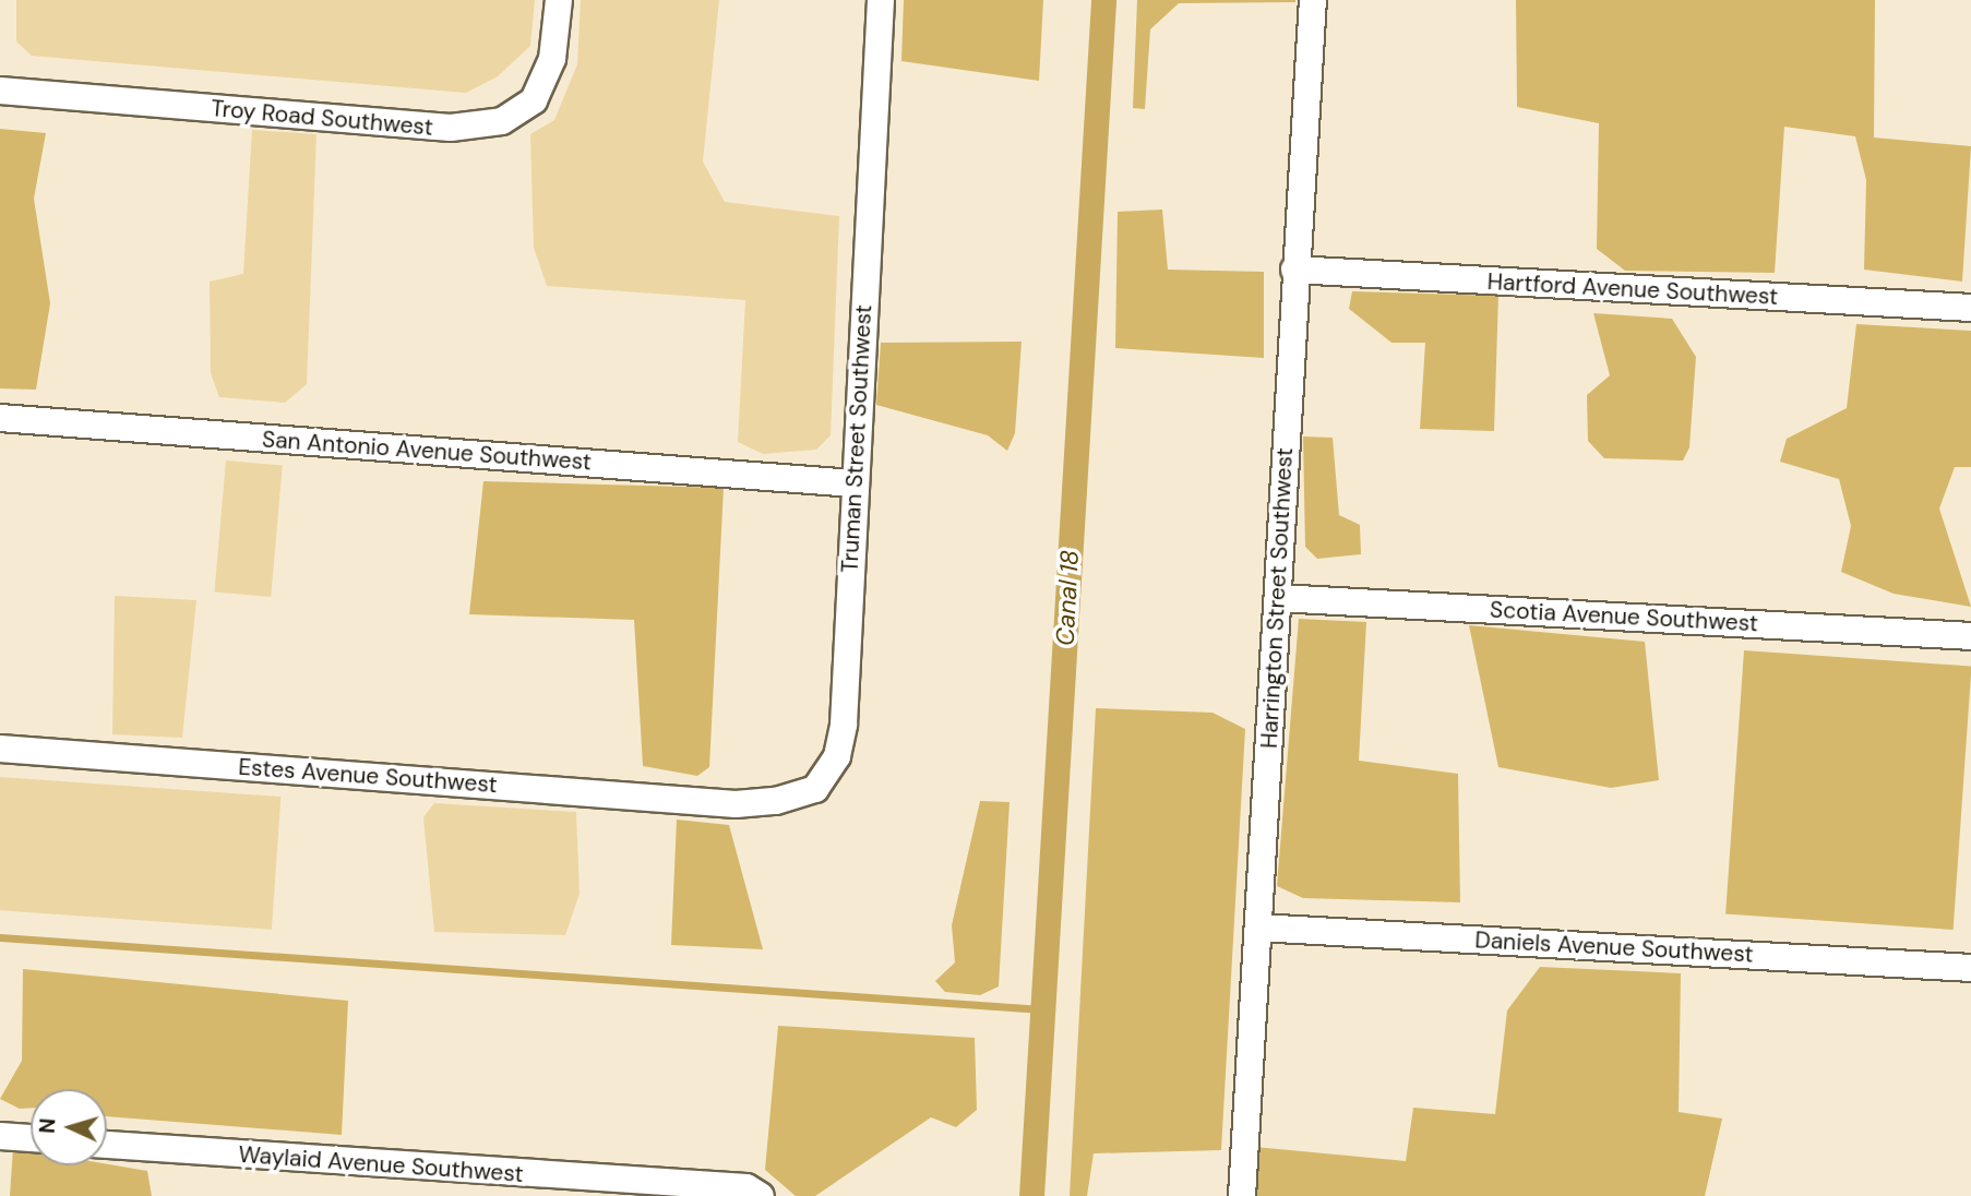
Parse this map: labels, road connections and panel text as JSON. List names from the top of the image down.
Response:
{
  "streets": {
    "street": [
      "Troy Road Southwest",
      "Hartford Avenue Southwest",
      "Truman Street Southwest",
      "San Antonio Avenue Southwest",
      "Harrington Street Southwest",
      "Scotia Avenue Southwest",
      "Estes Avenue Southwest",
      "Daniels Avenue Southwest",
      "Waylaid Avenue Southwest"
    ]
  },
  "crossings": [
    ["Hartford Avenue Southwest", "Harrington Street Southwest"],
    ["Truman Street Southwest", "San Antonio Avenue Southwest"],
    ["Truman Street Southwest", "Estes Avenue Southwest"],
    ["Harrington Street Southwest", "Scotia Avenue Southwest"],
    ["Harrington Street Southwest", "Daniels Avenue Southwest"]
  ],
  "water": ["Canal 18"],
  "north": "left"
}
